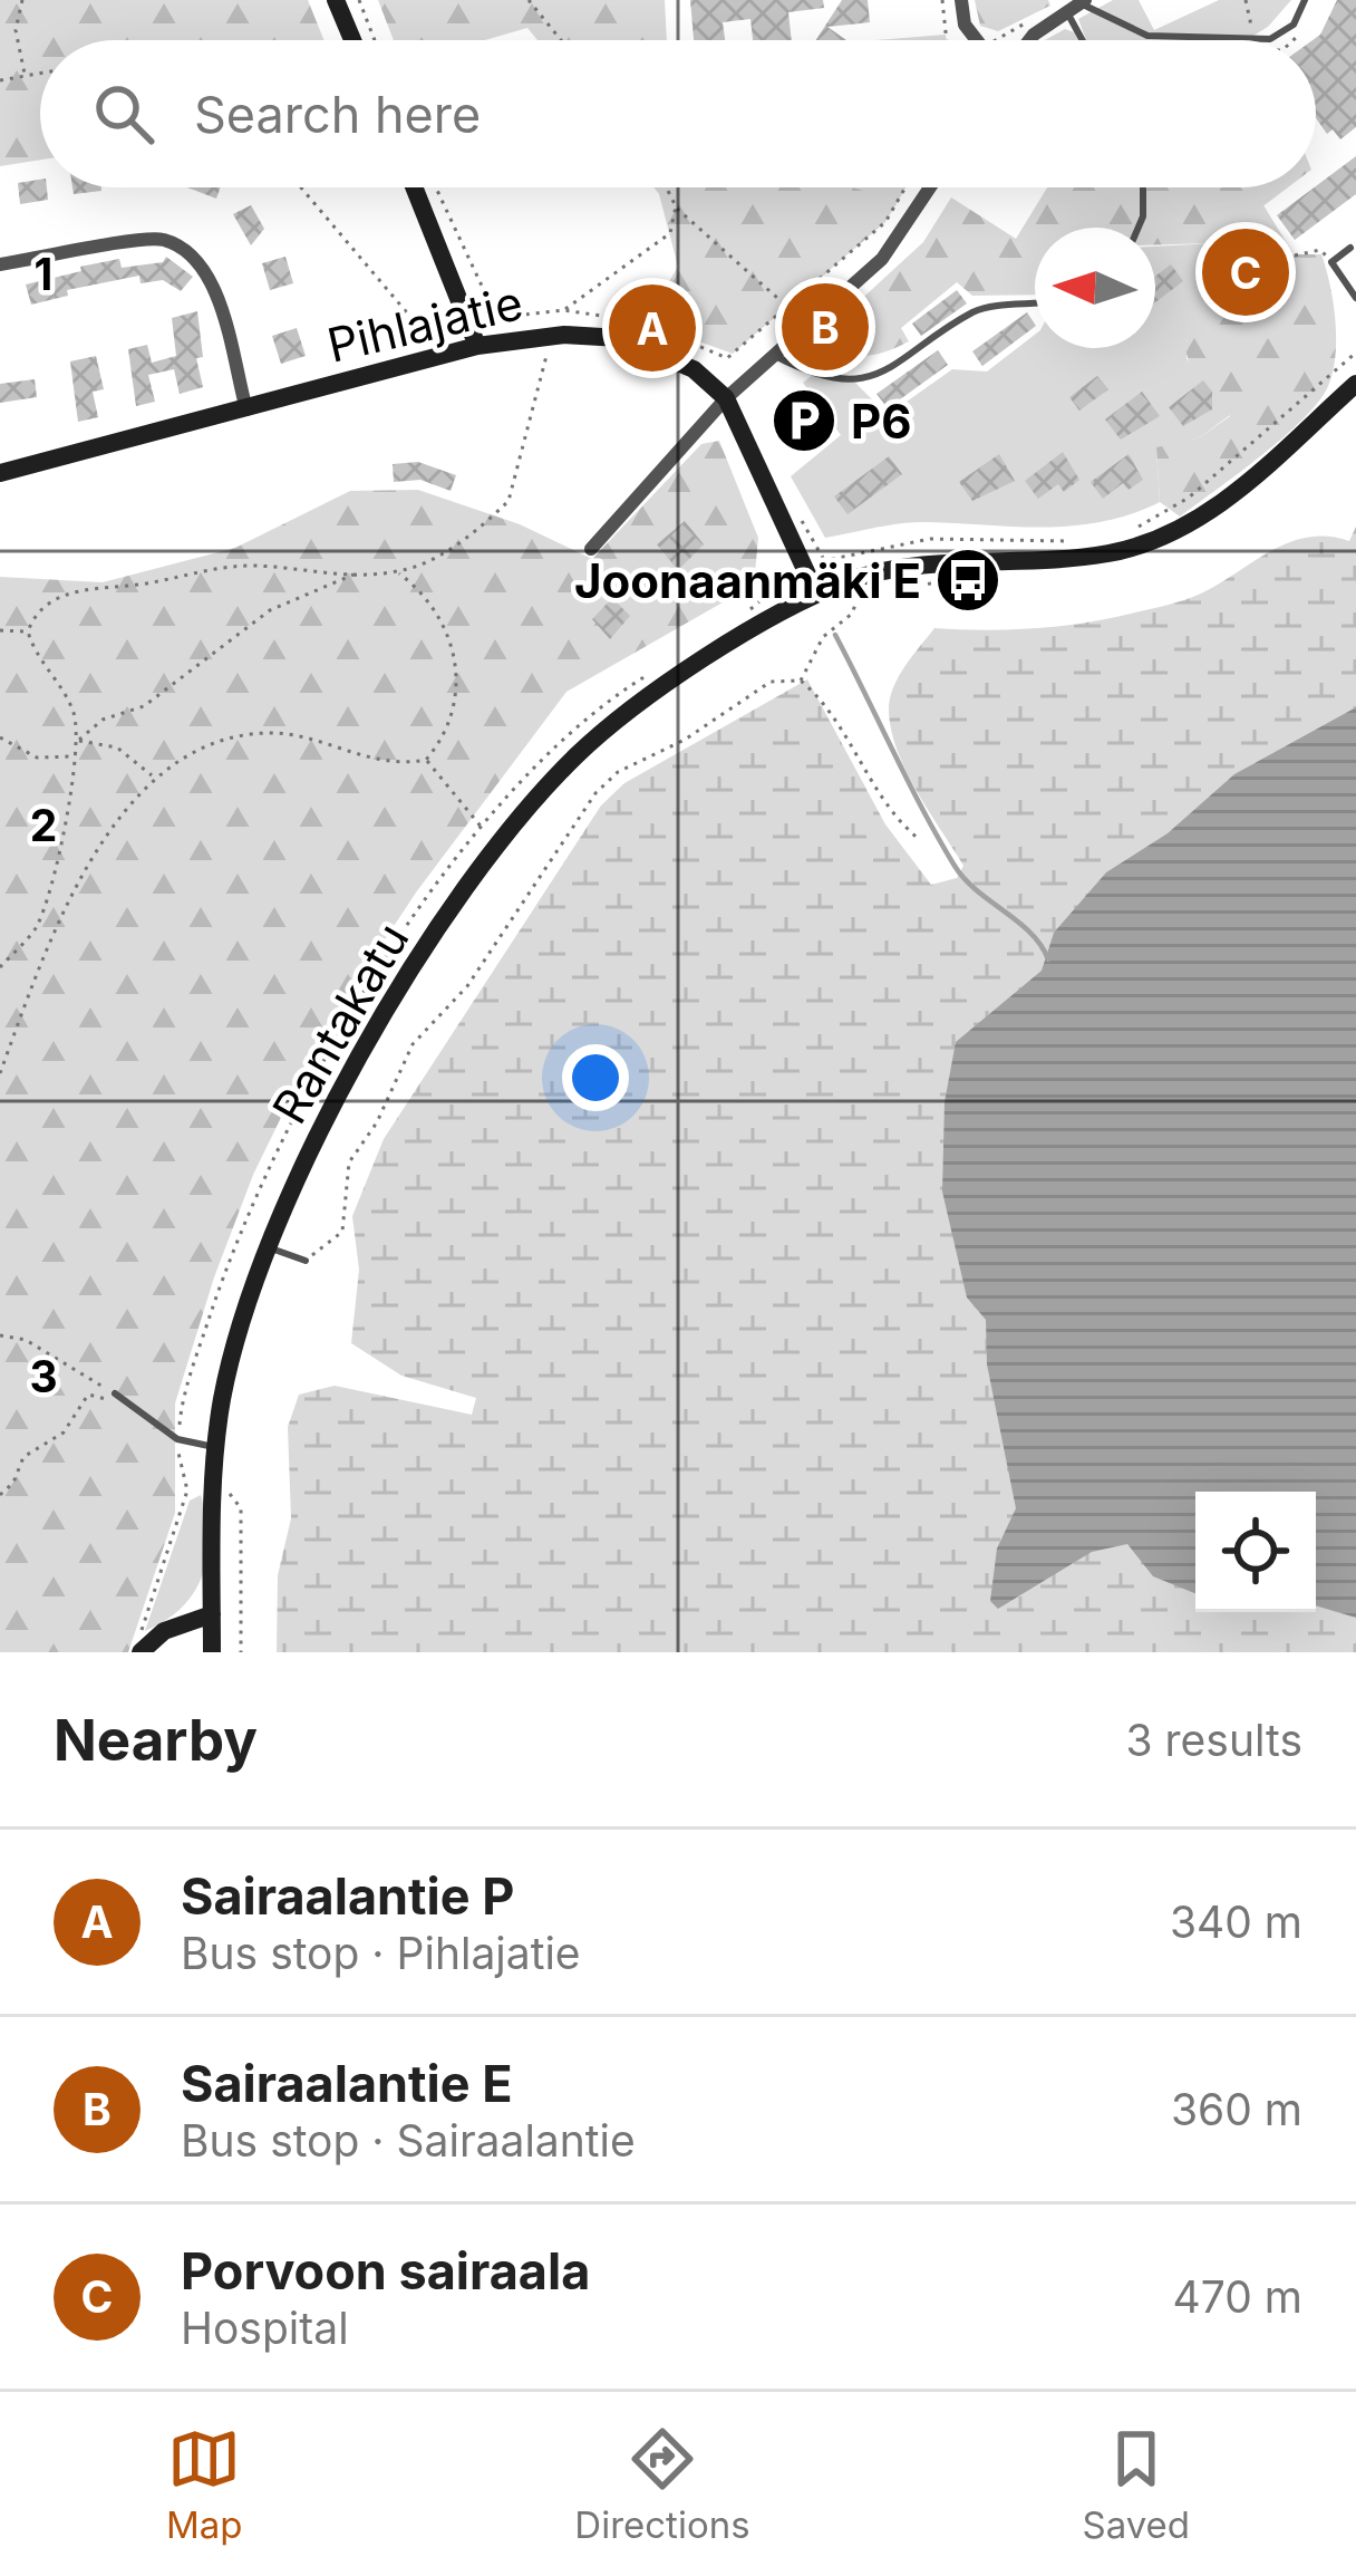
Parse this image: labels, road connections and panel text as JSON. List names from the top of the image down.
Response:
{
  "streets": {
    "street": ["Pihlajatie", "Rantakatu"]
  },
  "crossings": [
    ["Pihlajatie", "Rantakatu"]
  ],
  "places": {
    "parking": ["P6"],
    "bus stop": ["Joonaanmäki E"]
  },
  "north": "left",
  "page": {
    "search": "Search here",
    "pins": ["C", "B", "A"],
    "heading": ["Nearby", "3 results"],
    "list": [
      {
        "mark": "A",
        "name": "Sairaalantie P",
        "note": "Bus stop · Pihlajatie",
        "value": "340 m"
      },
      {
        "mark": "B",
        "name": "Sairaalantie E",
        "note": "Bus stop · Sairaalantie",
        "value": "360 m"
      },
      {
        "mark": "C",
        "name": "Porvoon sairaala",
        "note": "Hospital",
        "value": "470 m"
      }
    ],
    "nav": ["Map", "Directions", "Saved"]
  },
  "grid": {
    "rows": ["1", "2", "3"]
  }
}
